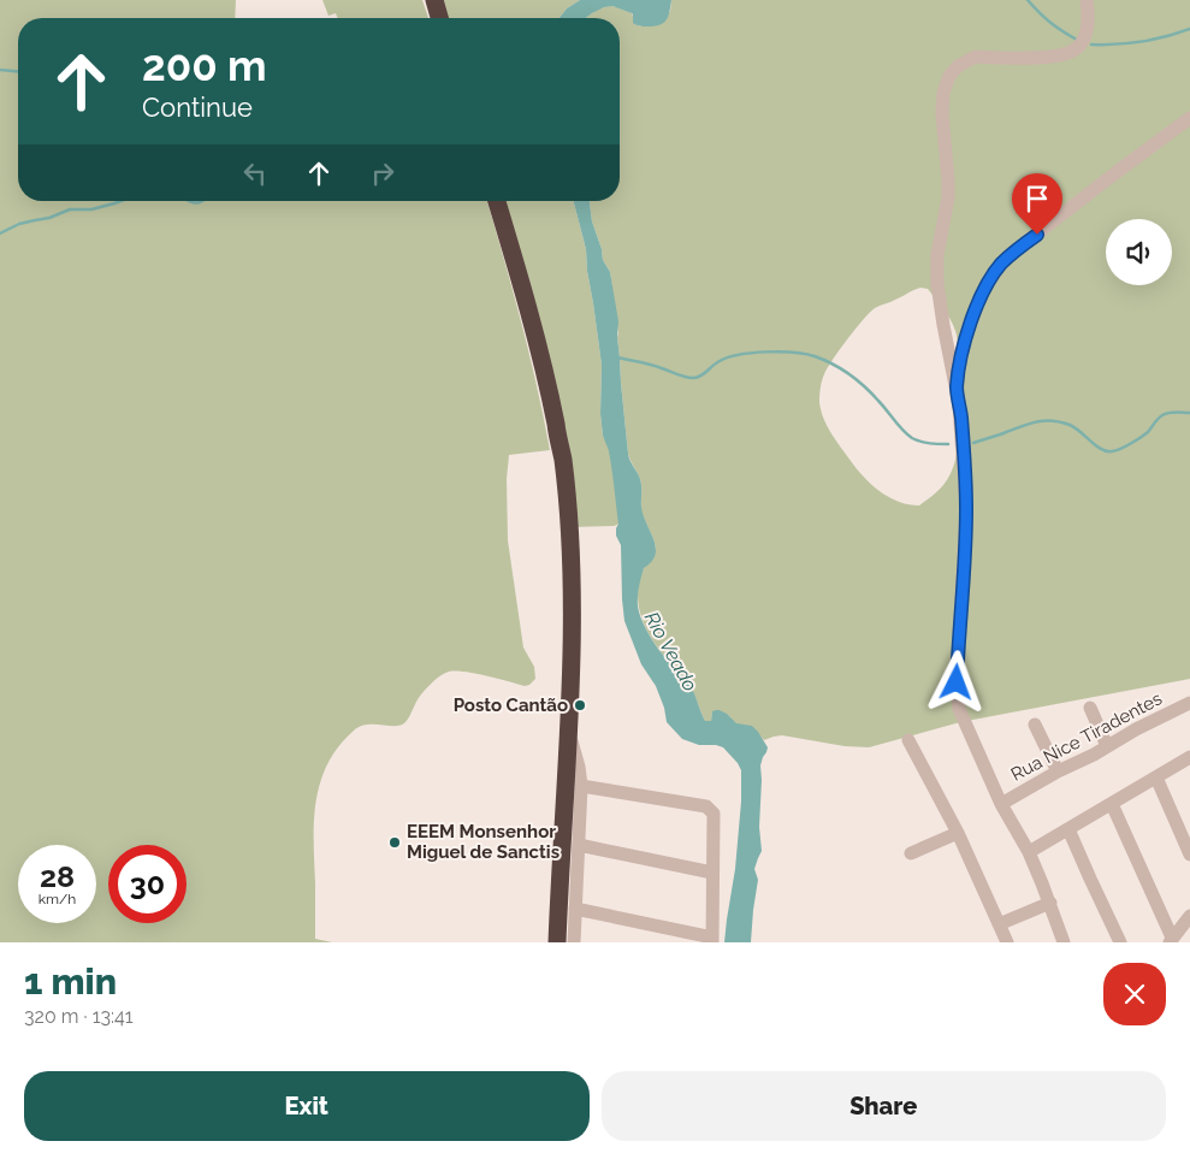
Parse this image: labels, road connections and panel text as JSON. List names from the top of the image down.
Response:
{
  "streets": {
    "street": ["Rua Nice Tiradentes"]
  },
  "water": ["Rio Veado"],
  "places": ["Posto Cantão", "EEEM Monsenhor Miguel de Sanctis"],
  "page": {
    "turn": ["200 m", "Continue"],
    "speed": "28 km/h",
    "limit": "30",
    "heading": ["1 min", "320 m · 13:41"],
    "buttons": ["Exit", "Share"]
  }
}
